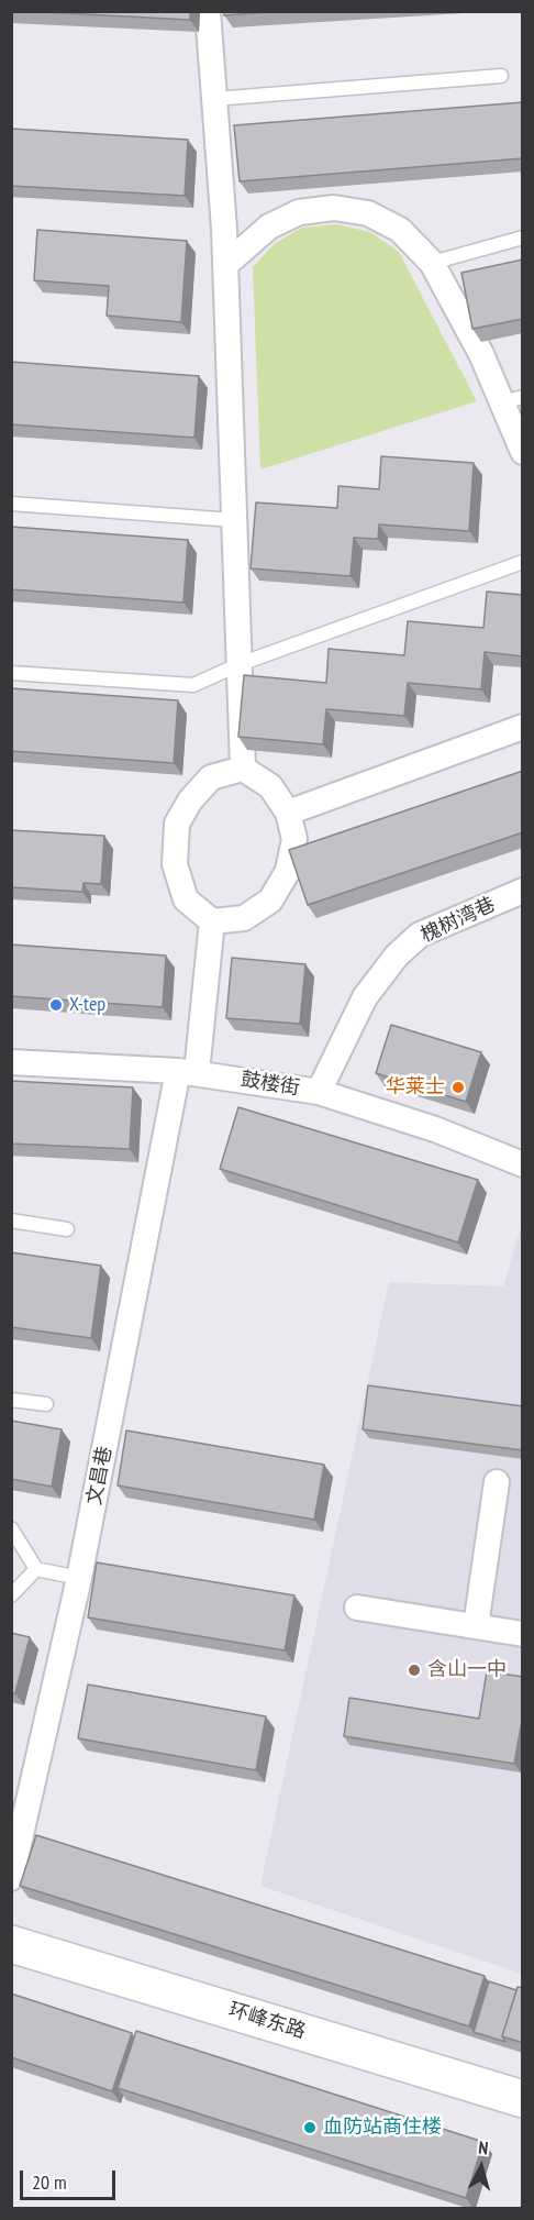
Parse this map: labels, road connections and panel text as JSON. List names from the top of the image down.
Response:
{
  "streets": {
    "main road": ["环峰东路"],
    "street": ["槐树湾巷", "鼓楼街", "文昌巷"]
  },
  "crossings": [
    ["槐树湾巷", "鼓楼街"],
    ["鼓楼街", "文昌巷"]
  ],
  "places": [
    "X-tep",
    "华莱士",
    "含山一中",
    "血防站商住楼"
  ],
  "scale_bar": "20 m",
  "north": "top"
}
